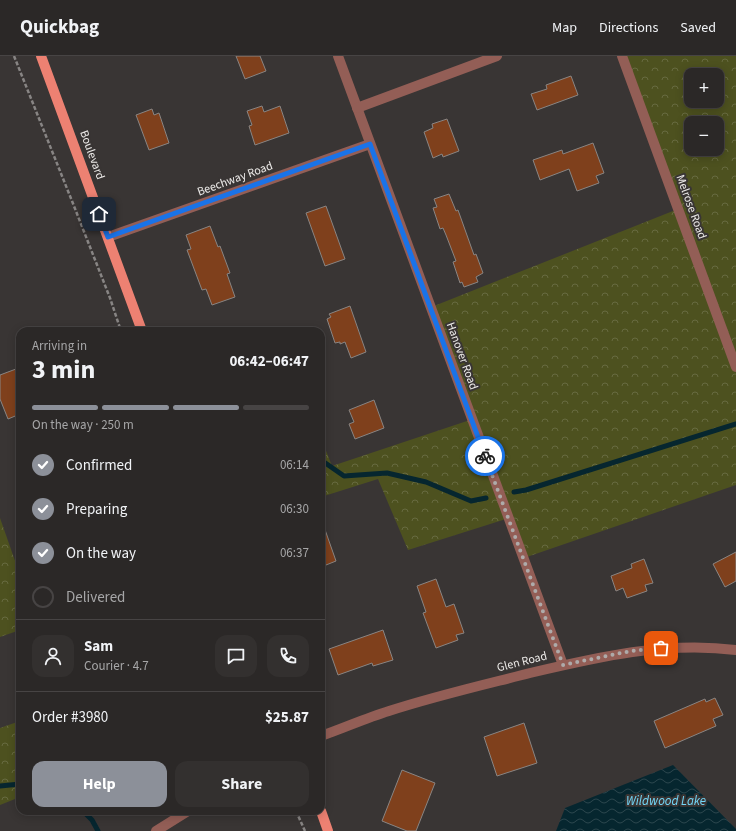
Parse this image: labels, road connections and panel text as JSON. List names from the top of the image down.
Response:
{
  "streets": {
    "main road": ["Boulevard"],
    "street": [
      "Beechway Road",
      "Melrose Road",
      "Hanover Road",
      "Glen Road"
    ]
  },
  "crossings": [
    ["Boulevard", "Beechway Road"],
    ["Beechway Road", "Hanover Road"],
    ["Hanover Road", "Glen Road"]
  ],
  "water": ["Wildwood Lake"],
  "page": {
    "header": "Quickbag",
    "nav": ["Map", "Directions", "Saved"],
    "map_buttons": ["+", "−"],
    "heading": ["3 min", "Arriving in", "06:42–06:47"],
    "panel": [
      "Sam",
      "Courier · 4.7",
      "Order #3980",
      "$25.87"
    ],
    "bar": "On the way · 250 m",
    "list": [
      ["Confirmed", "06:14"],
      ["Preparing", "06:30"],
      ["On the way", "06:37"],
      "Delivered"
    ],
    "buttons": ["Help", "Share"]
  }
}
